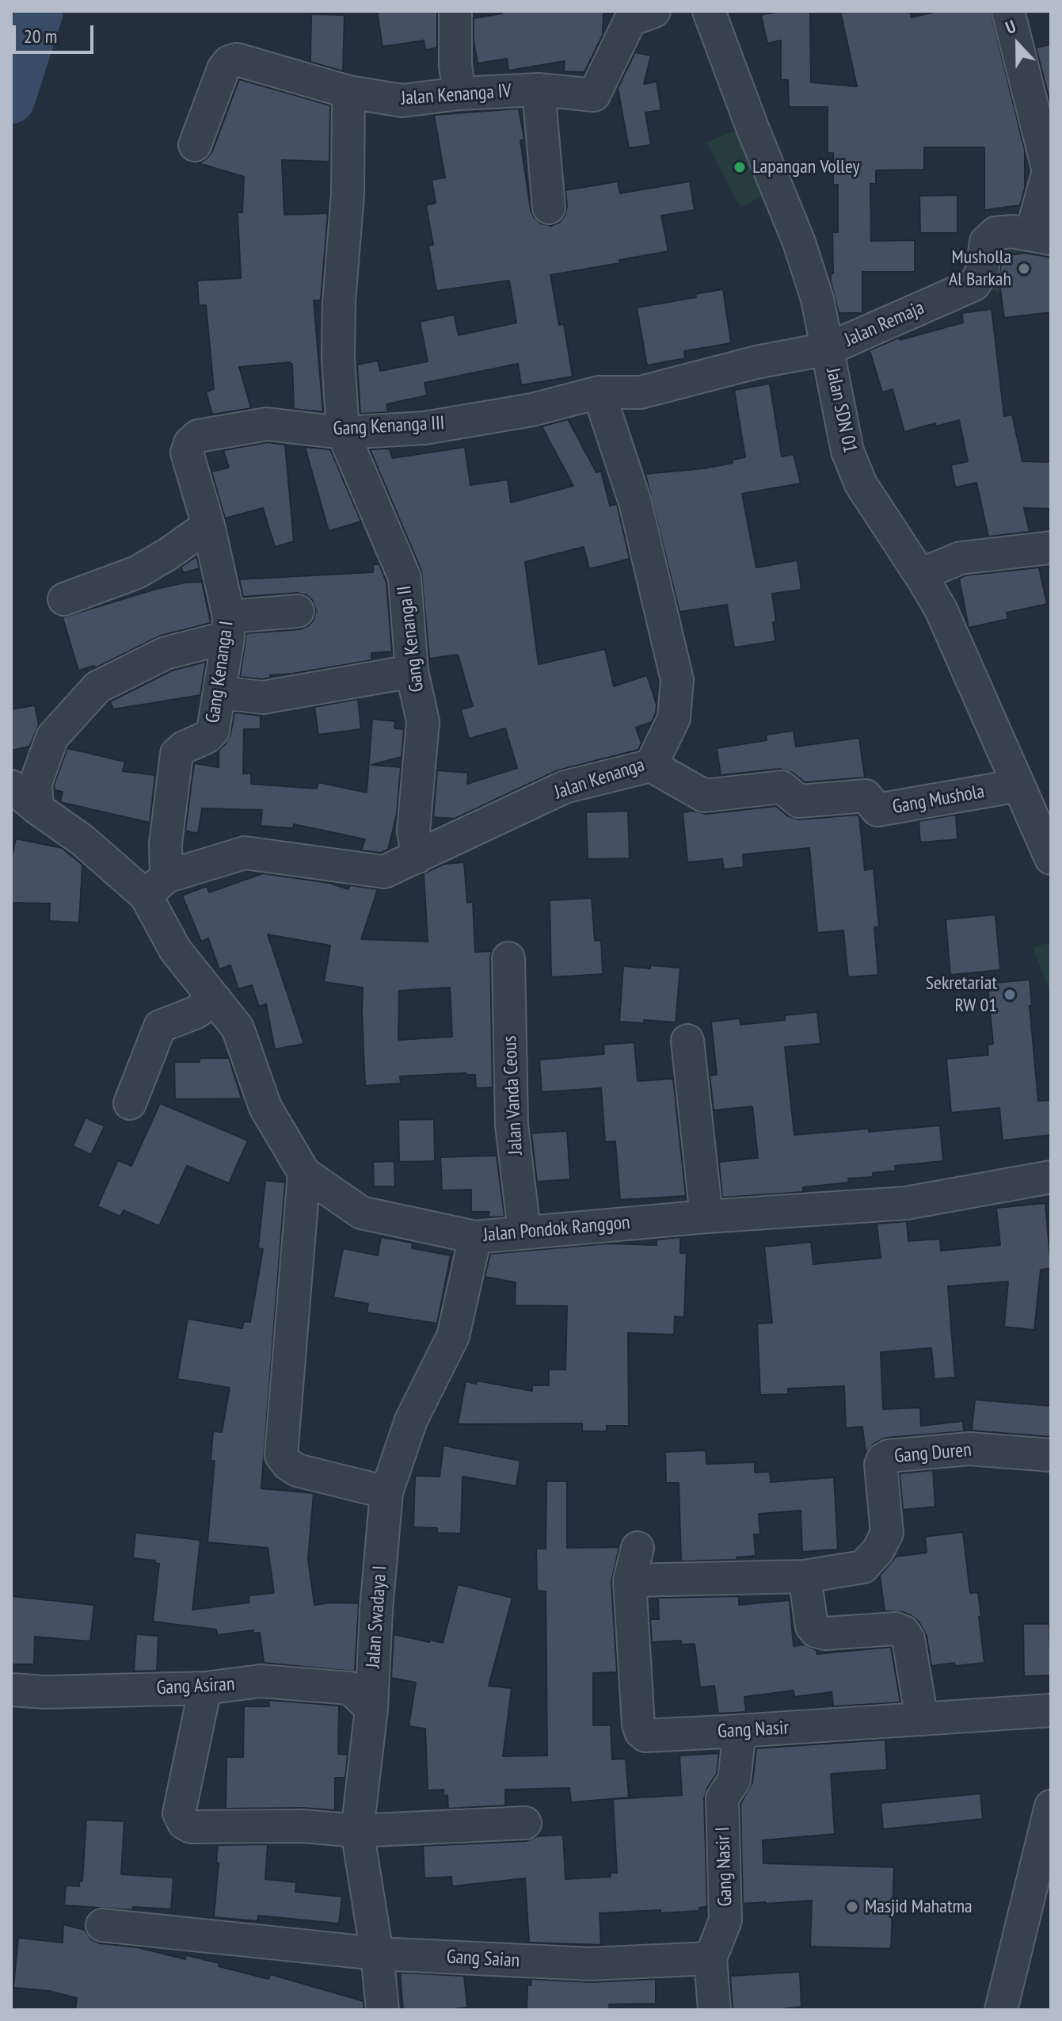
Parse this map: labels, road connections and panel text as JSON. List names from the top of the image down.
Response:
{
  "streets": {
    "street": [
      "Jalan Kenanga IV",
      "Jalan Remaja",
      "Jalan SDN 01",
      "Gang Kenanga III",
      "Gang Kenanga II",
      "Gang Kenanga I",
      "Jalan Kenanga",
      "Gang Mushola",
      "Jalan Vanda Ceous",
      "Jalan Pondok Ranggon",
      "Gang Duren",
      "Jalan Swadaya I",
      "Gang Asiran",
      "Gang Nasir",
      "Gang Nasir I",
      "Gang Saian"
    ]
  },
  "crossings": [
    ["Jalan Kenanga IV", "Gang Kenanga II"],
    ["Jalan Remaja", "Jalan SDN 01"],
    ["Jalan SDN 01", "Gang Mushola"],
    ["Gang Kenanga III", "Gang Kenanga II"],
    ["Gang Kenanga III", "Gang Kenanga I"],
    ["Gang Kenanga III", "Jalan Kenanga"],
    ["Gang Kenanga II", "Jalan Kenanga"],
    ["Gang Kenanga I", "Jalan Kenanga"],
    ["Gang Kenanga I", "Jalan Pondok Ranggon"],
    ["Jalan Kenanga", "Gang Mushola"],
    ["Jalan Kenanga", "Jalan Pondok Ranggon"],
    ["Jalan Vanda Ceous", "Jalan Pondok Ranggon"],
    ["Jalan Pondok Ranggon", "Jalan Swadaya I"],
    ["Gang Duren", "Gang Nasir"],
    ["Jalan Swadaya I", "Gang Asiran"],
    ["Jalan Swadaya I", "Gang Saian"],
    ["Gang Nasir", "Gang Nasir I"],
    ["Gang Nasir I", "Gang Saian"]
  ],
  "places": [
    "Lapangan Volley",
    "Musholla Al Barkah",
    "Sekretariat RW 01",
    "Masjid Mahatma"
  ],
  "scale_bar": "20 m",
  "north": "top"
}
